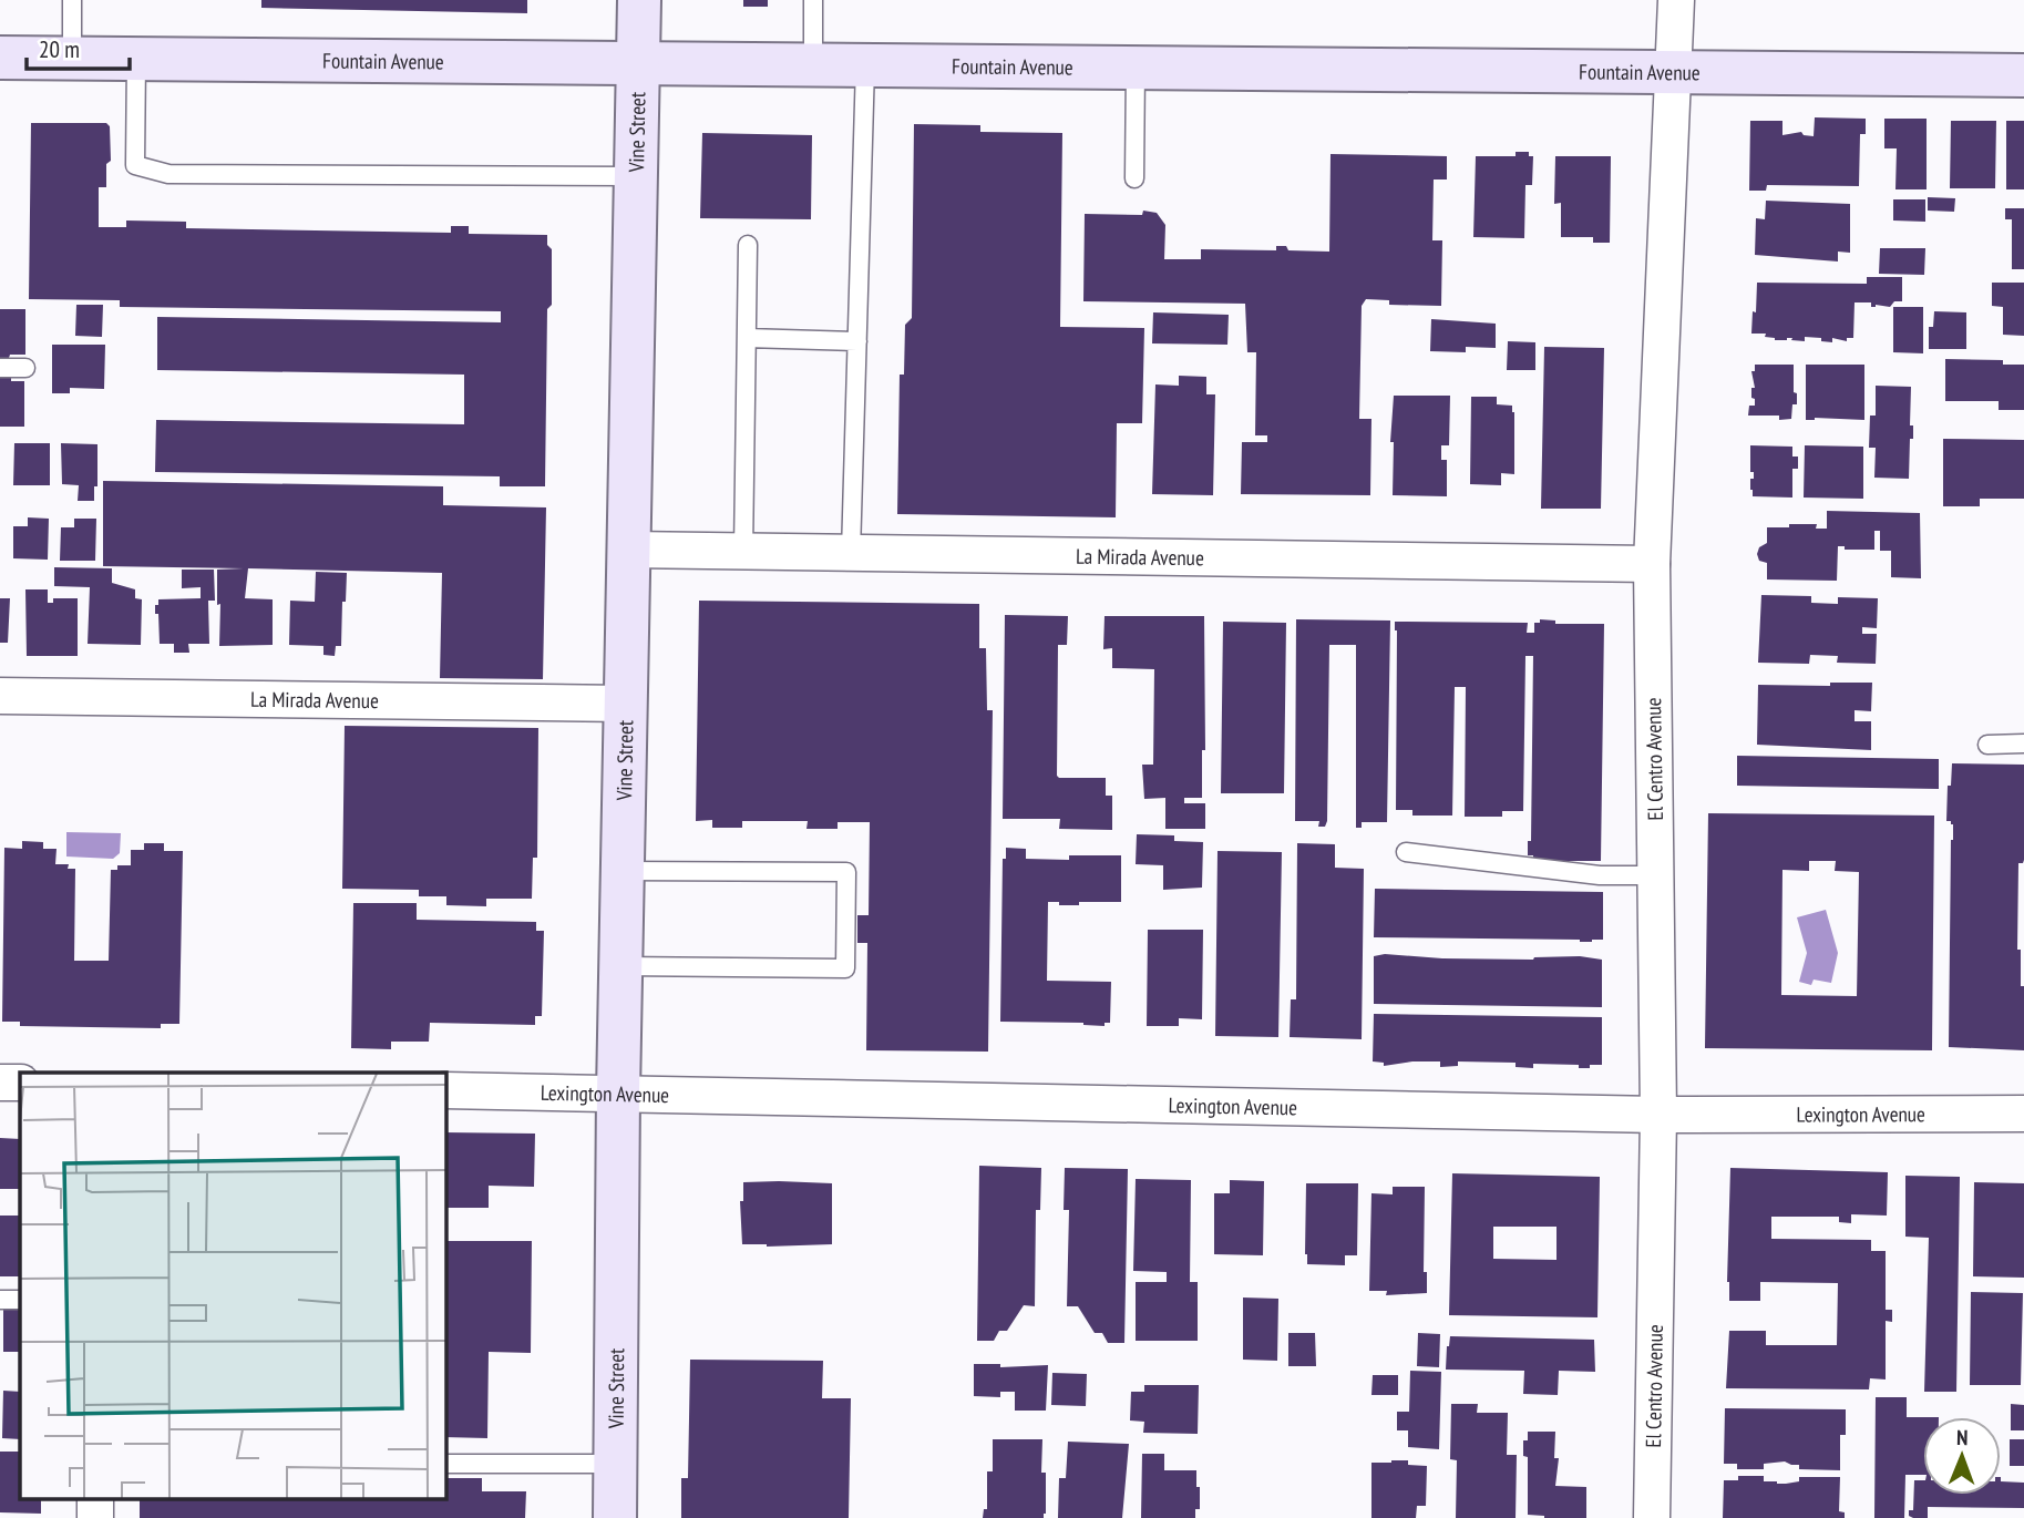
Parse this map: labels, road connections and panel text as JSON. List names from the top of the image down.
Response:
{
  "streets": {
    "street": [
      "Fountain Avenue",
      "Vine Street",
      "La Mirada Avenue",
      "El Centro Avenue",
      "Lexington Avenue"
    ]
  },
  "crossings": [
    ["Fountain Avenue", "Vine Street"],
    ["Fountain Avenue", "El Centro Avenue"],
    ["Vine Street", "La Mirada Avenue"],
    ["Vine Street", "Lexington Avenue"],
    ["La Mirada Avenue", "El Centro Avenue"],
    ["El Centro Avenue", "Lexington Avenue"]
  ],
  "scale_bar": "20 m",
  "north": "top"
}
